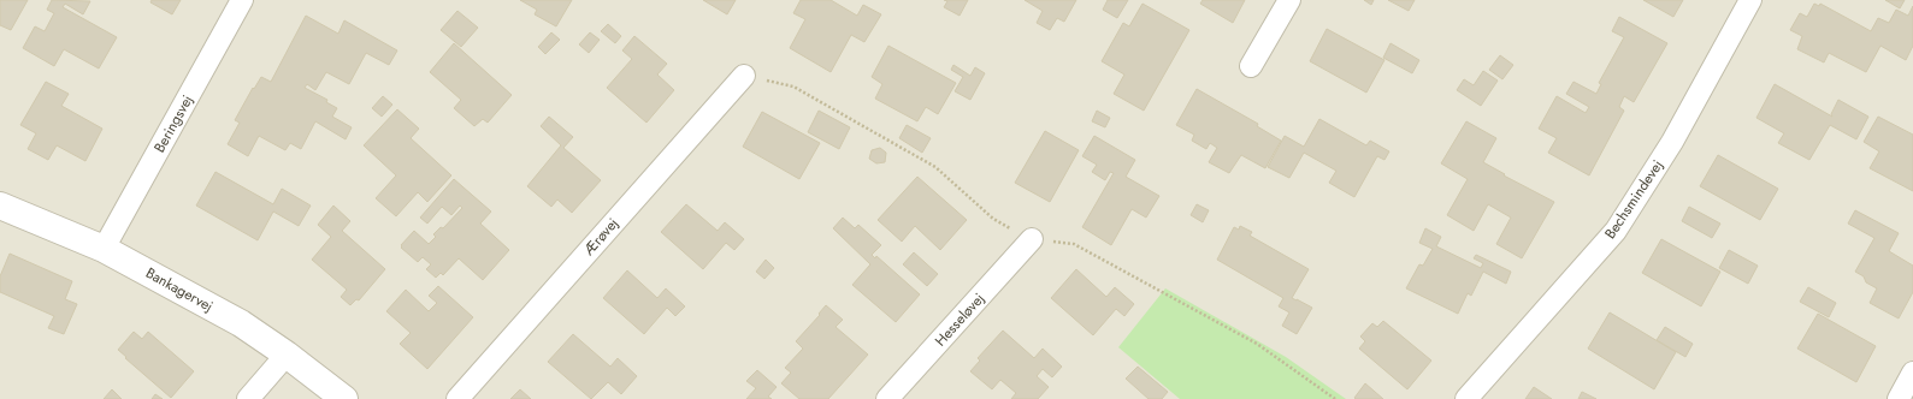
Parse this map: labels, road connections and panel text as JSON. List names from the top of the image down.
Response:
{
  "streets": {
    "street": [
      "Beringsvej",
      "Bechsmindevej",
      "Ærøvej",
      "Bankagervej",
      "Hesseløvej"
    ]
  },
  "crossings": [
    ["Beringsvej", "Bankagervej"]
  ]
}
